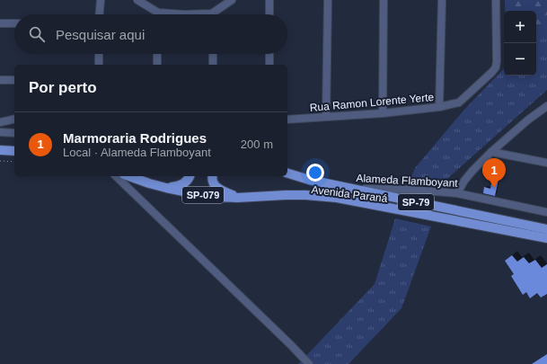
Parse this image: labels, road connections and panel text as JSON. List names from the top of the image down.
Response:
{
  "streets": {
    "main road": ["Avenida Paraná", "SP-079", "SP-79"],
    "street": ["Rua Ramon Lorente Yerte", "Alameda Flamboyant"]
  },
  "crossings": [
    ["Alameda Flamboyant", "Avenida Paraná"]
  ],
  "page": {
    "map_buttons": ["+", "−"],
    "search": "Pesquisar aqui",
    "heading": "Por perto",
    "list": [
      {
        "mark": "1",
        "name": "Marmoraria Rodrigues",
        "note": "Local · Alameda Flamboyant",
        "value": "200 m"
      }
    ],
    "pins": "1"
  }
}
